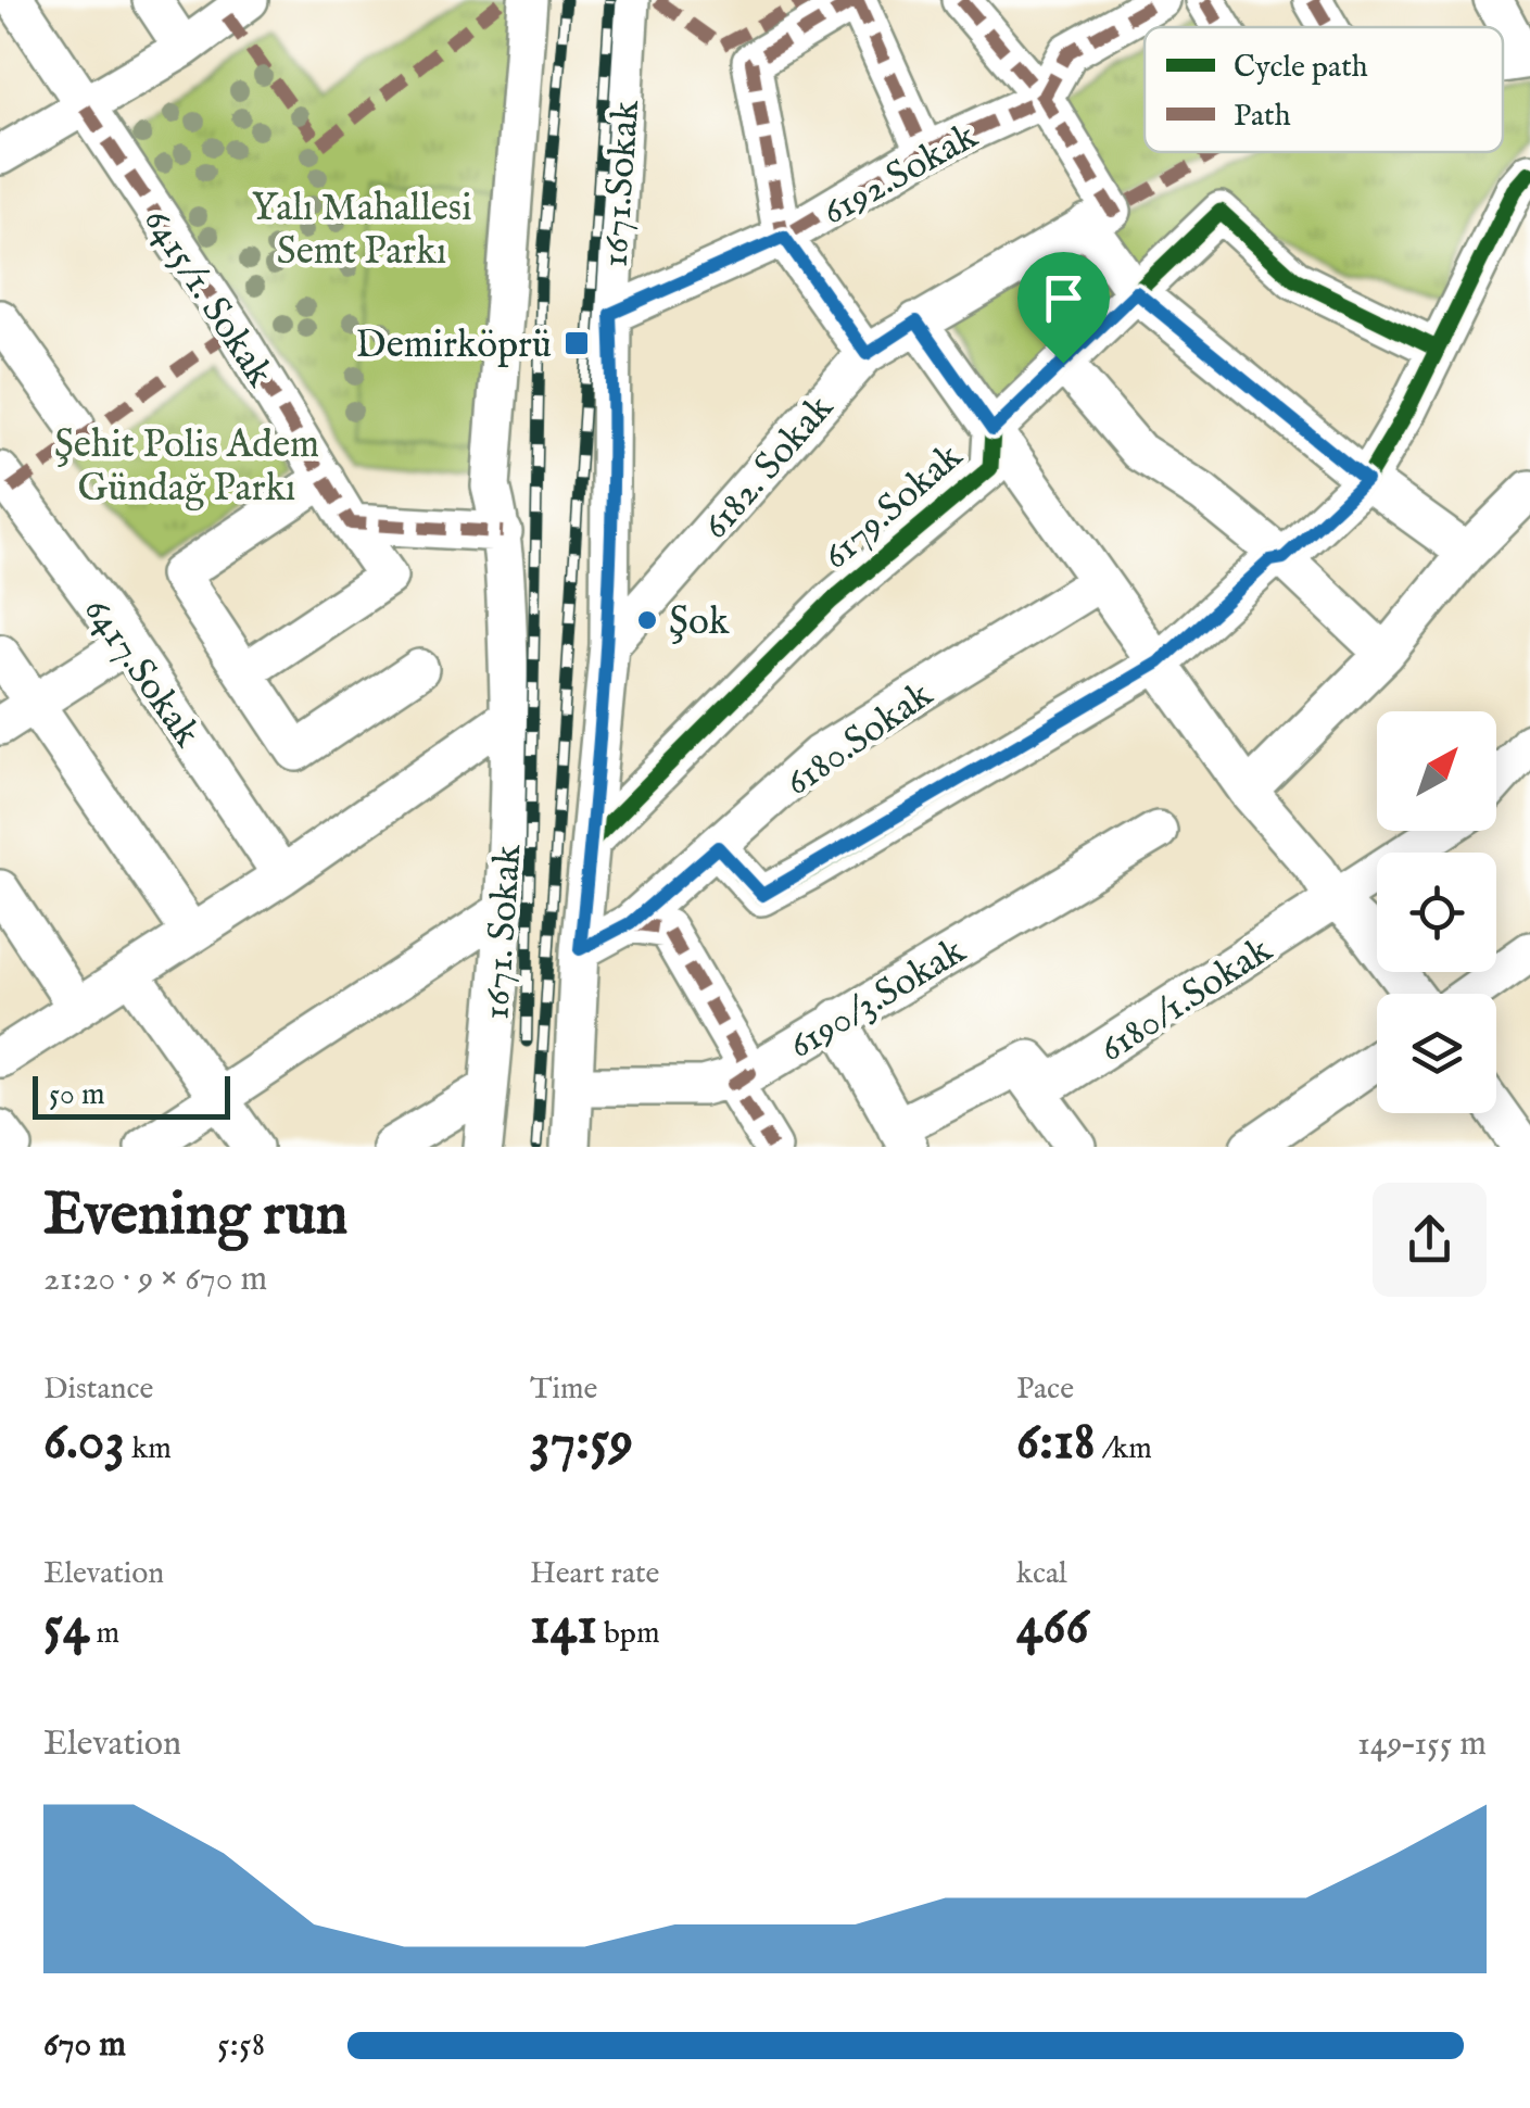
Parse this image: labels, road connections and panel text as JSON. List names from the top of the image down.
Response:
{
  "streets": {
    "street": [
      "6192.Sokak",
      "1671.Sokak",
      "6415/1. Sokak",
      "6182. Sokak",
      "6179.Sokak",
      "6417.Sokak",
      "6180.Sokak",
      "1671. Sokak",
      "6190/3.Sokak",
      "6180/1.Sokak"
    ]
  },
  "crossings": [
    ["6192.Sokak", "1671.Sokak"],
    ["1671.Sokak", "6182. Sokak"],
    ["1671.Sokak", "6179.Sokak"],
    ["1671.Sokak", "6180.Sokak"],
    ["1671.Sokak", "6190/3.Sokak"]
  ],
  "parks": ["Yalı Mahallesi Semt Parkı", "Şehit Polis Adem Gündağ Parkı"],
  "places": {
    "transit": ["Demirköprü"],
    "other": ["Şok"]
  },
  "legend": ["Cycle path", "Path"],
  "scale_bar": "50 m",
  "north": "top right",
  "page": {
    "scale": "50 m",
    "heading": ["Evening run", "21:20 · 9 × 670 m"],
    "stats": [
      ["Distance", "6.03 km"],
      ["Time", "37:59"],
      ["Pace", "6:18 /km"],
      ["Elevation", "54 m"],
      ["Heart rate", "141 bpm"],
      ["kcal", "466"]
    ],
    "chart": ["Elevation", "149–155 m"],
    "list": [
      {
        "name": "670 m",
        "note": "5:58"
      }
    ]
  }
}
